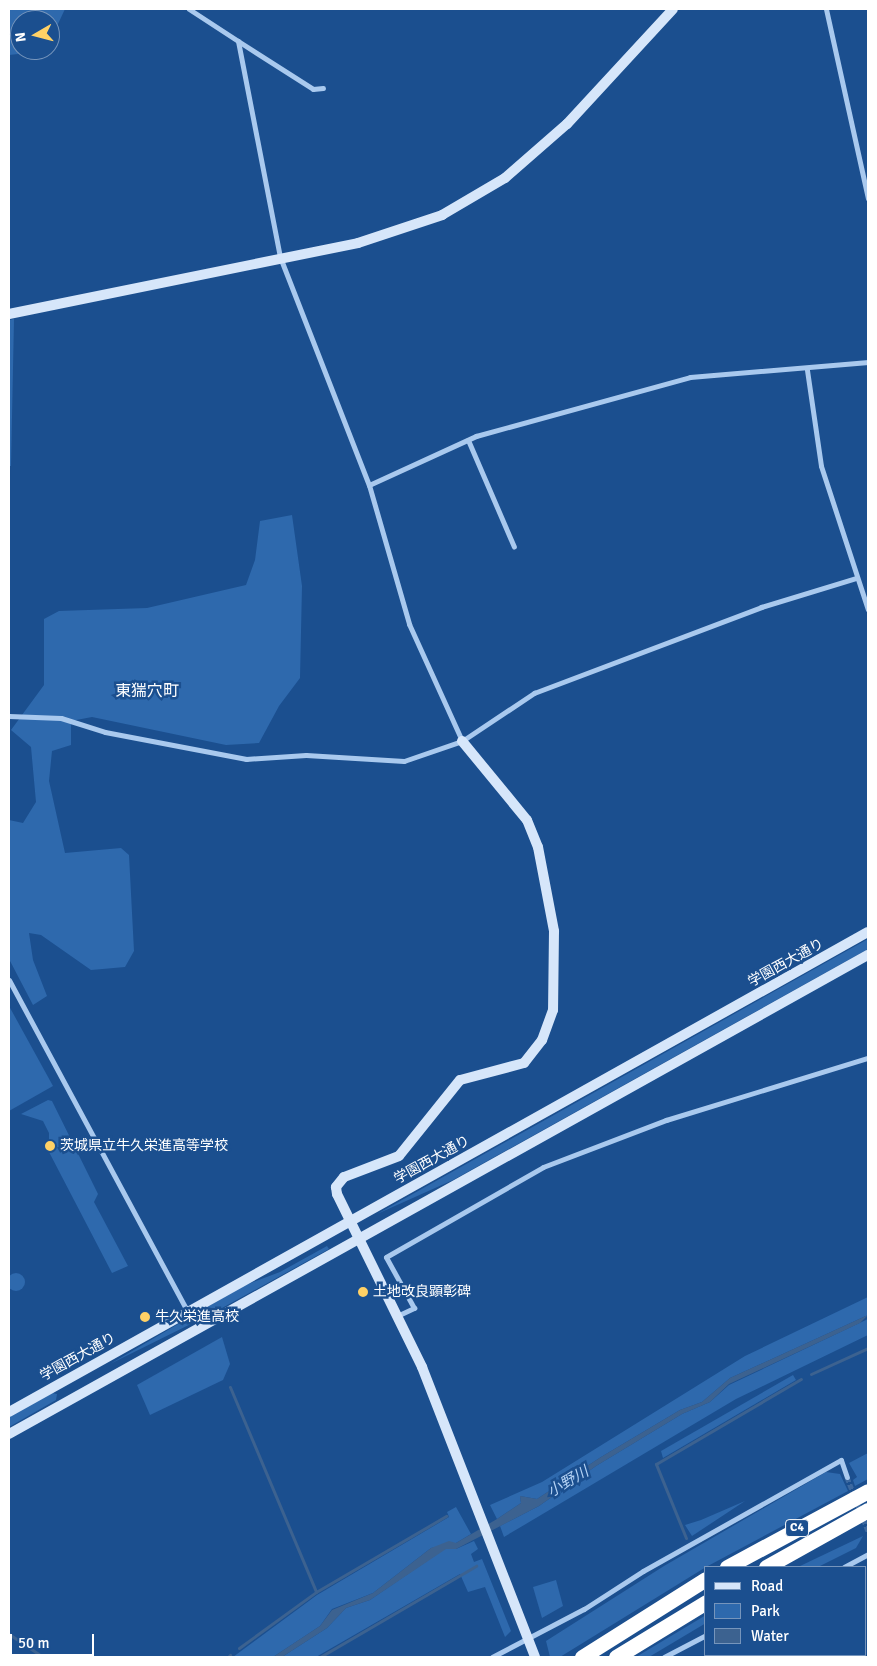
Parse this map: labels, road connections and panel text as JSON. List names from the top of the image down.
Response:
{
  "streets": {
    "highway": ["C4"],
    "main road": ["学園西大通り"]
  },
  "districts": ["東猯穴町"],
  "water": ["小野川"],
  "places": ["茨城県立牛久栄進高等学校", "土地改良顕彰碑", "牛久栄進高校"],
  "legend": ["Road", "Park", "Water"],
  "scale_bar": "50 m",
  "north": "left"
}
